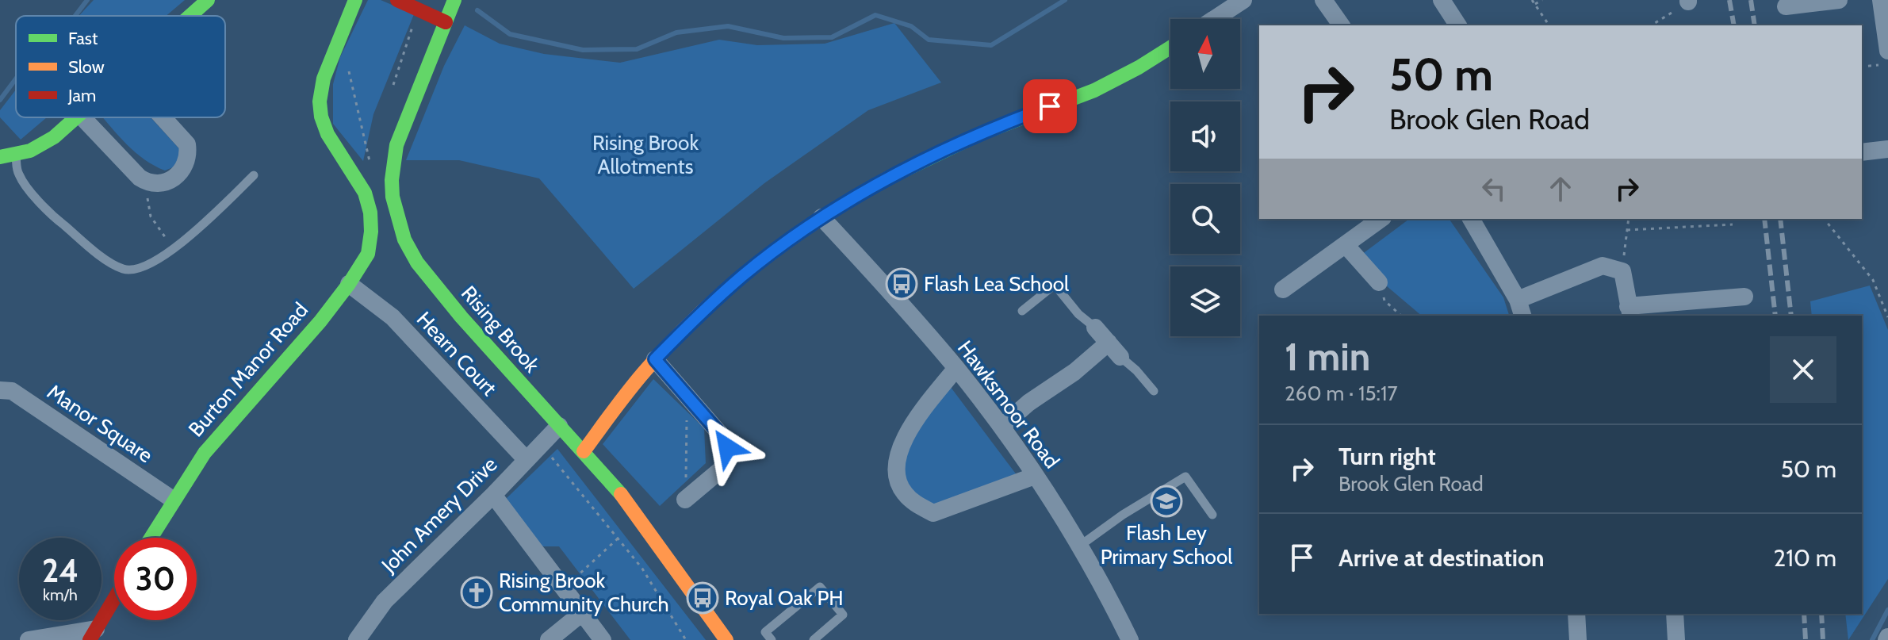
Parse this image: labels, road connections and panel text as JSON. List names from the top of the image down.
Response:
{
  "streets": {
    "main road": ["Rising Brook", "Burton Manor Road"],
    "street": [
      "Hearn Court",
      "Hawksmoor Road",
      "Manor Square",
      "John Amery Drive"
    ]
  },
  "crossings": [
    ["Rising Brook", "John Amery Drive"],
    ["Hearn Court", "Burton Manor Road"],
    ["Hearn Court", "John Amery Drive"],
    ["Burton Manor Road", "Manor Square"]
  ],
  "parks": ["Rising Brook Allotments"],
  "places": {
    "bus stop": ["Flash Lea School", "Royal Oak PH"],
    "school or university": ["Flash Ley Primary School"],
    "church": ["Rising Brook Community Church"]
  },
  "legend": ["Fast", "Slow", "Jam"],
  "north": "top",
  "page": {
    "turn": ["50 m", "Brook Glen Road"],
    "heading": ["1 min", "260 m · 15:17"],
    "list": [
      {
        "name": "Turn right",
        "note": "Brook Glen Road",
        "value": "50 m"
      },
      {
        "name": "Arrive at destination",
        "value": "210 m"
      }
    ],
    "speed": "24 km/h",
    "limit": "30"
  }
}
